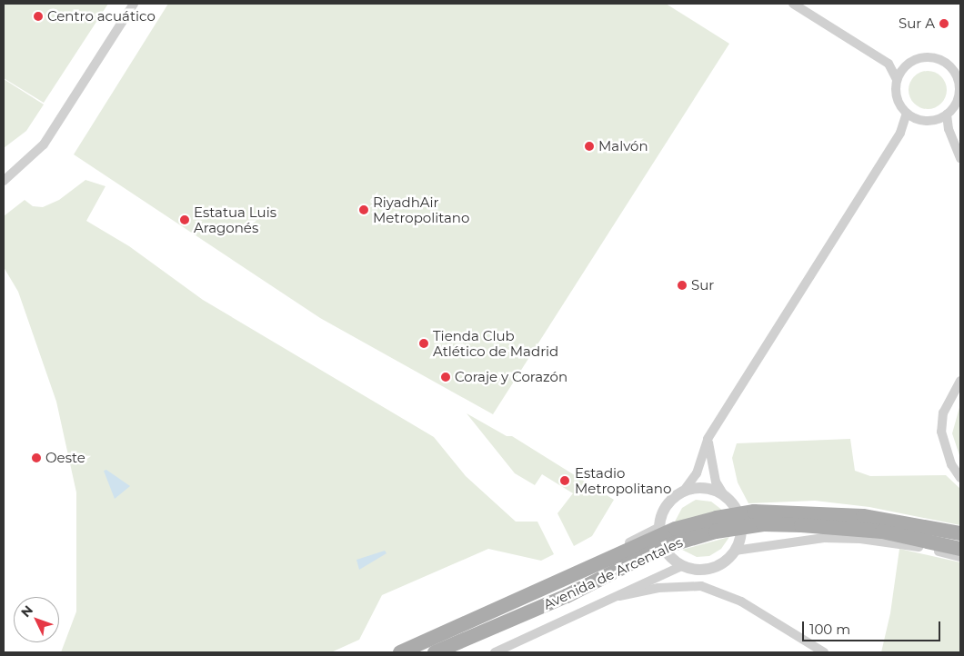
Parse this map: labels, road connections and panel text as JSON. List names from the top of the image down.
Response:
{
  "streets": {
    "main road": ["Avenida de Arcentales"]
  },
  "places": [
    "Centro acuático",
    "Sur A",
    "Malvón",
    "RiyadhAir Metropolitano",
    "Estatua Luis Aragonés",
    "Sur",
    "Tienda Club Atlético de Madrid",
    "Coraje y Corazón",
    "Oeste",
    "Estadio Metropolitano"
  ],
  "scale_bar": "100 m",
  "north": "top left"
}
